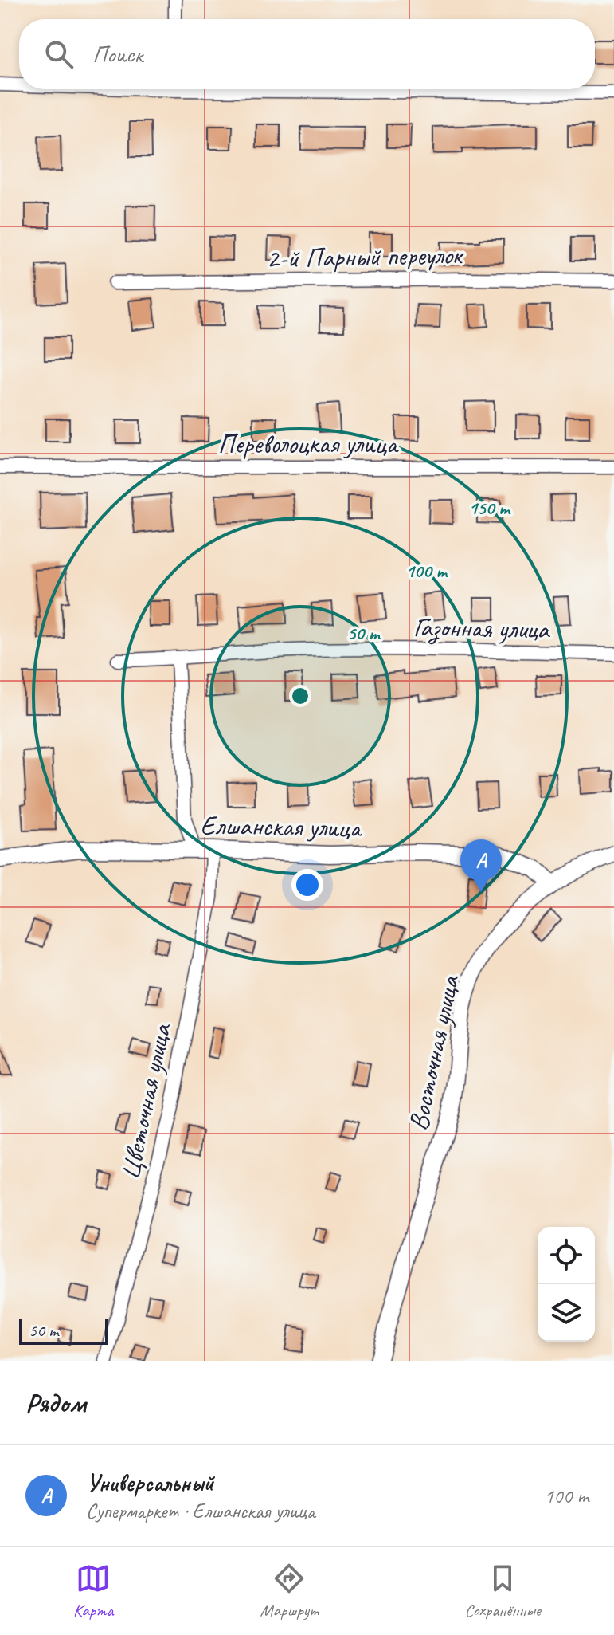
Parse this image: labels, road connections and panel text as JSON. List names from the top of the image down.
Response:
{
  "streets": {
    "street": [
      "2-й Парный переулок",
      "Переволоцкая улица",
      "Газонная улица",
      "Елшанская улица",
      "Восточная улица",
      "Цветочная улица"
    ]
  },
  "crossings": [
    ["Елшанская улица", "Восточная улица"],
    ["Елшанская улица", "Цветочная улица"]
  ],
  "scale_bar": "50 m",
  "page": {
    "search": "Поиск",
    "pins": "A",
    "scale": "50 m",
    "heading": "Рядом",
    "list": [
      {
        "mark": "A",
        "name": "Универсальный",
        "note": "Супермаркет · Елшанская улица",
        "value": "100 m"
      }
    ],
    "nav": ["Карта", "Маршрут", "Сохранённые"]
  },
  "rings": ["150 m", "100 m", "50 m"]
}
